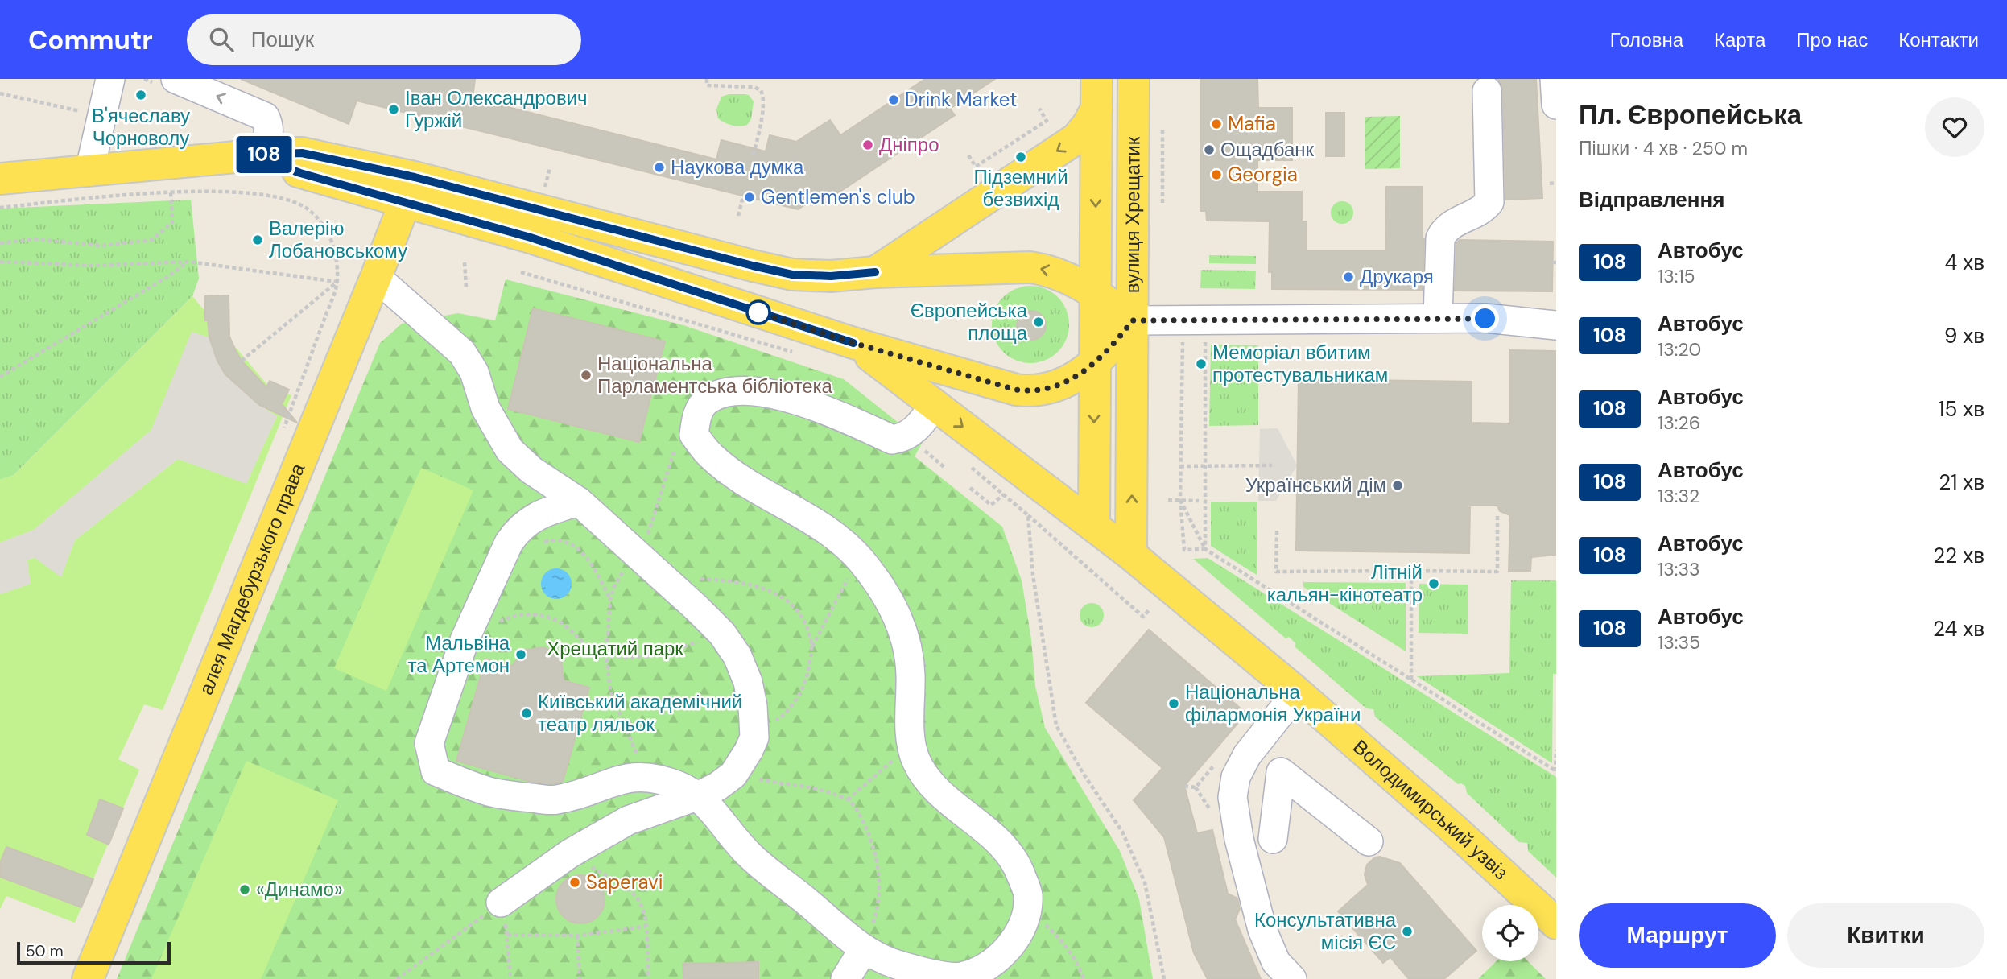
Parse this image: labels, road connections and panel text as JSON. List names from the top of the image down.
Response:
{
  "streets": {
    "main road": ["вулиця Хрещатик", "алея Магдебурзького права", "Володимирський узвіз"]
  },
  "crossings": [
    ["вулиця Хрещатик", "Володимирський узвіз"]
  ],
  "parks": ["Хрещатий парк"],
  "places": [
    "В'ячеславу Чорноволу",
    "Drink Market",
    "Іван Олександрович Гуржій",
    "Mafia",
    "Дніпро",
    "Ощадбанк",
    "Підземний безвихід",
    "Наукова думка",
    "Georgia",
    "Gentlemen's club",
    "Валерію Лобановському",
    "Друкаря",
    "Європейська площа",
    "Меморіал вбитим протестувальникам",
    "Національна Парламентська бібліотека",
    "Український дім",
    "Літній кальян-кінотеатр",
    "Мальвіна та Артемон",
    "Національна філармонія України",
    "Київський академічний театр ляльок",
    "Saperavi",
    "«Динамо»",
    "Консультативна місія ЄС"
  ],
  "lines": ["bus line 108"],
  "scale_bar": "50 m",
  "page": {
    "header": "Commutr",
    "search": "Пошук",
    "nav": [
      "Головна",
      "Карта",
      "Про нас",
      "Контакти"
    ],
    "on_map": "108",
    "heading": [
      ["Пл. Європейська", "Пішки · 4 хв · 250 m"],
      "Відправлення"
    ],
    "list": [
      {
        "mark": "108",
        "name": "Автобус",
        "note": "13:15",
        "value": "4 хв"
      },
      {
        "mark": "108",
        "name": "Автобус",
        "note": "13:20",
        "value": "9 хв"
      },
      {
        "mark": "108",
        "name": "Автобус",
        "note": "13:26",
        "value": "15 хв"
      },
      {
        "mark": "108",
        "name": "Автобус",
        "note": "13:32",
        "value": "21 хв"
      },
      {
        "mark": "108",
        "name": "Автобус",
        "note": "13:33",
        "value": "22 хв"
      },
      {
        "mark": "108",
        "name": "Автобус",
        "note": "13:35",
        "value": "24 хв"
      }
    ],
    "buttons": ["Маршрут", "Квитки"],
    "scale": "50 m"
  }
}
